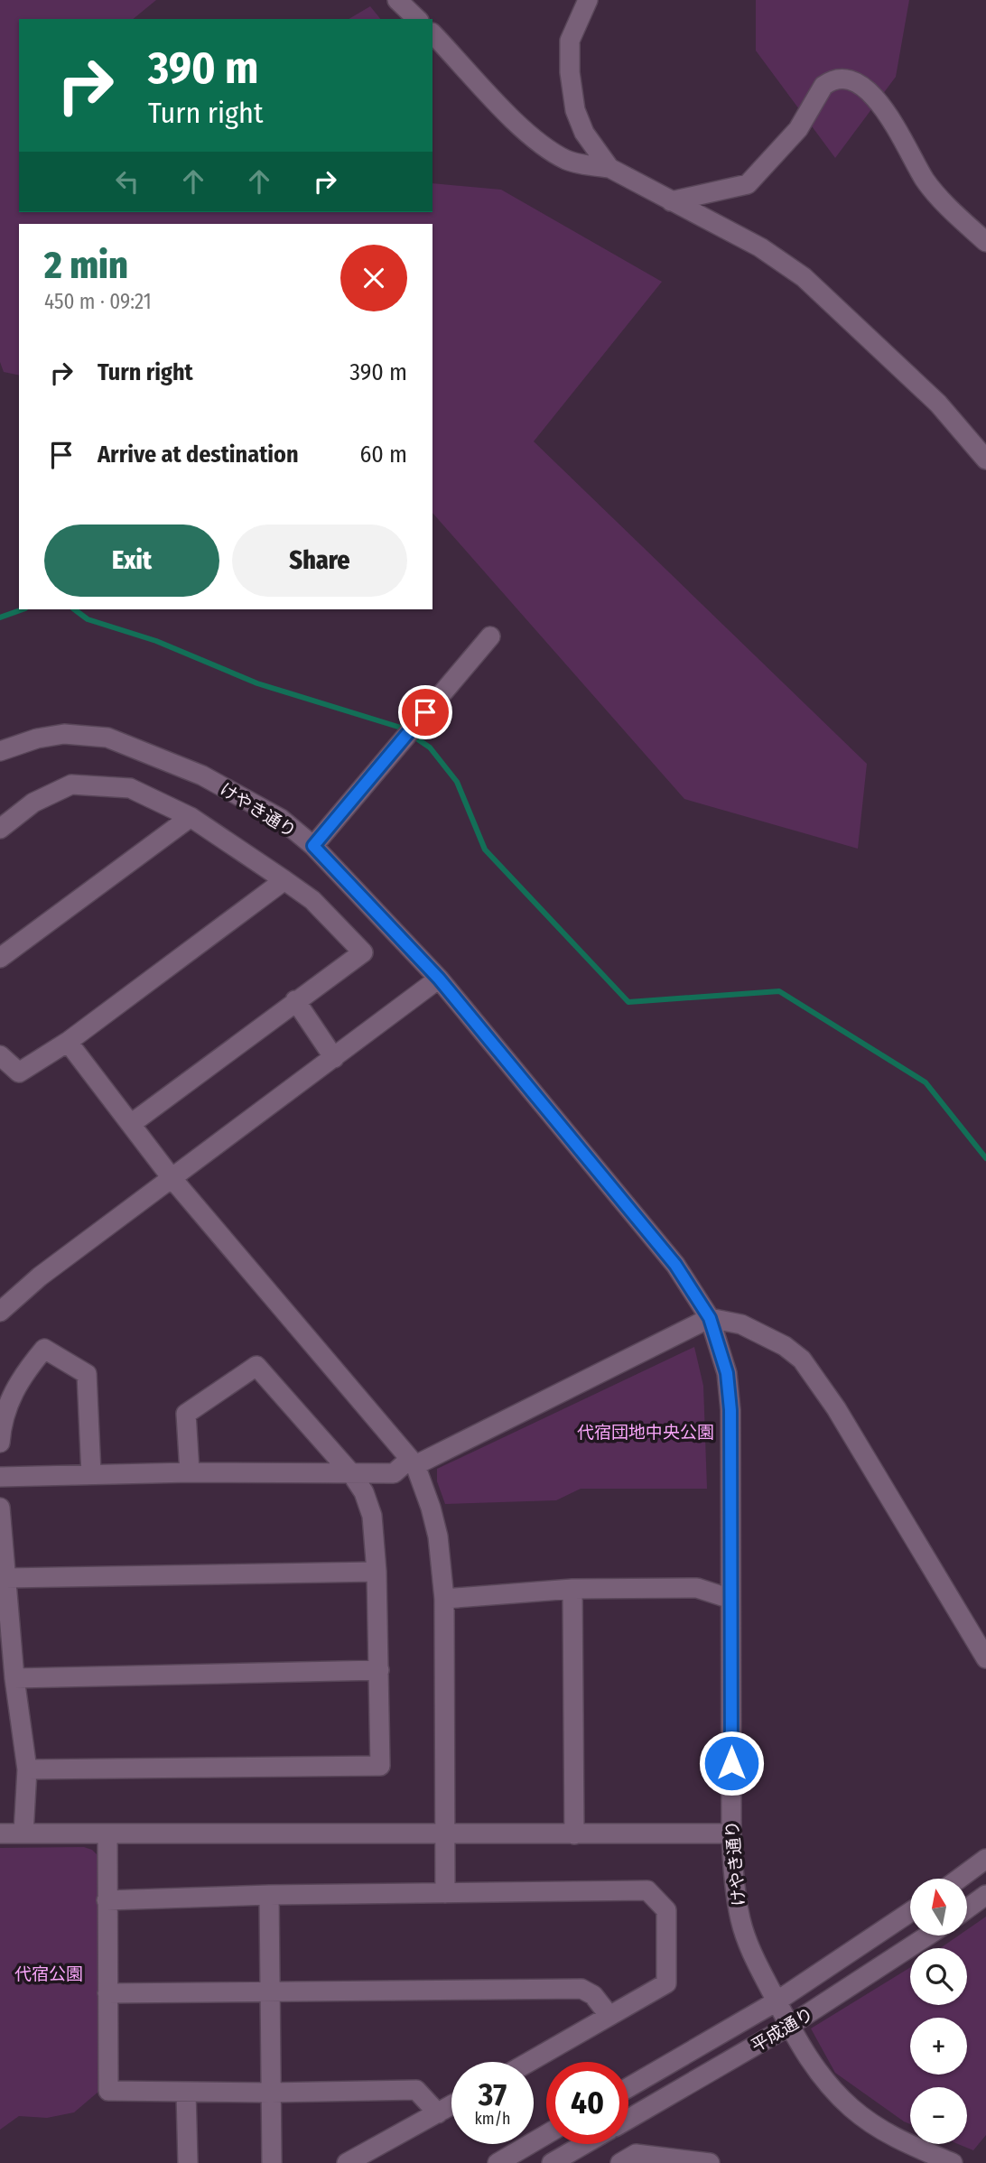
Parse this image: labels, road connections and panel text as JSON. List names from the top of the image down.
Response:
{
  "streets": {
    "street": ["けやき通り", "平成通り"]
  },
  "crossings": [
    ["けやき通り", "平成通り"]
  ],
  "parks": ["代宿団地中央公園", "代宿公園"],
  "north": "top",
  "page": {
    "turn": ["390 m", "Turn right"],
    "heading": ["2 min", "450 m · 09:21"],
    "list": [
      {
        "name": "Turn right",
        "value": "390 m"
      },
      {
        "name": "Arrive at destination",
        "value": "60 m"
      }
    ],
    "buttons": ["Exit", "Share"],
    "map_buttons": ["+", "−"],
    "speed": "37 km/h",
    "limit": "40"
  }
}
